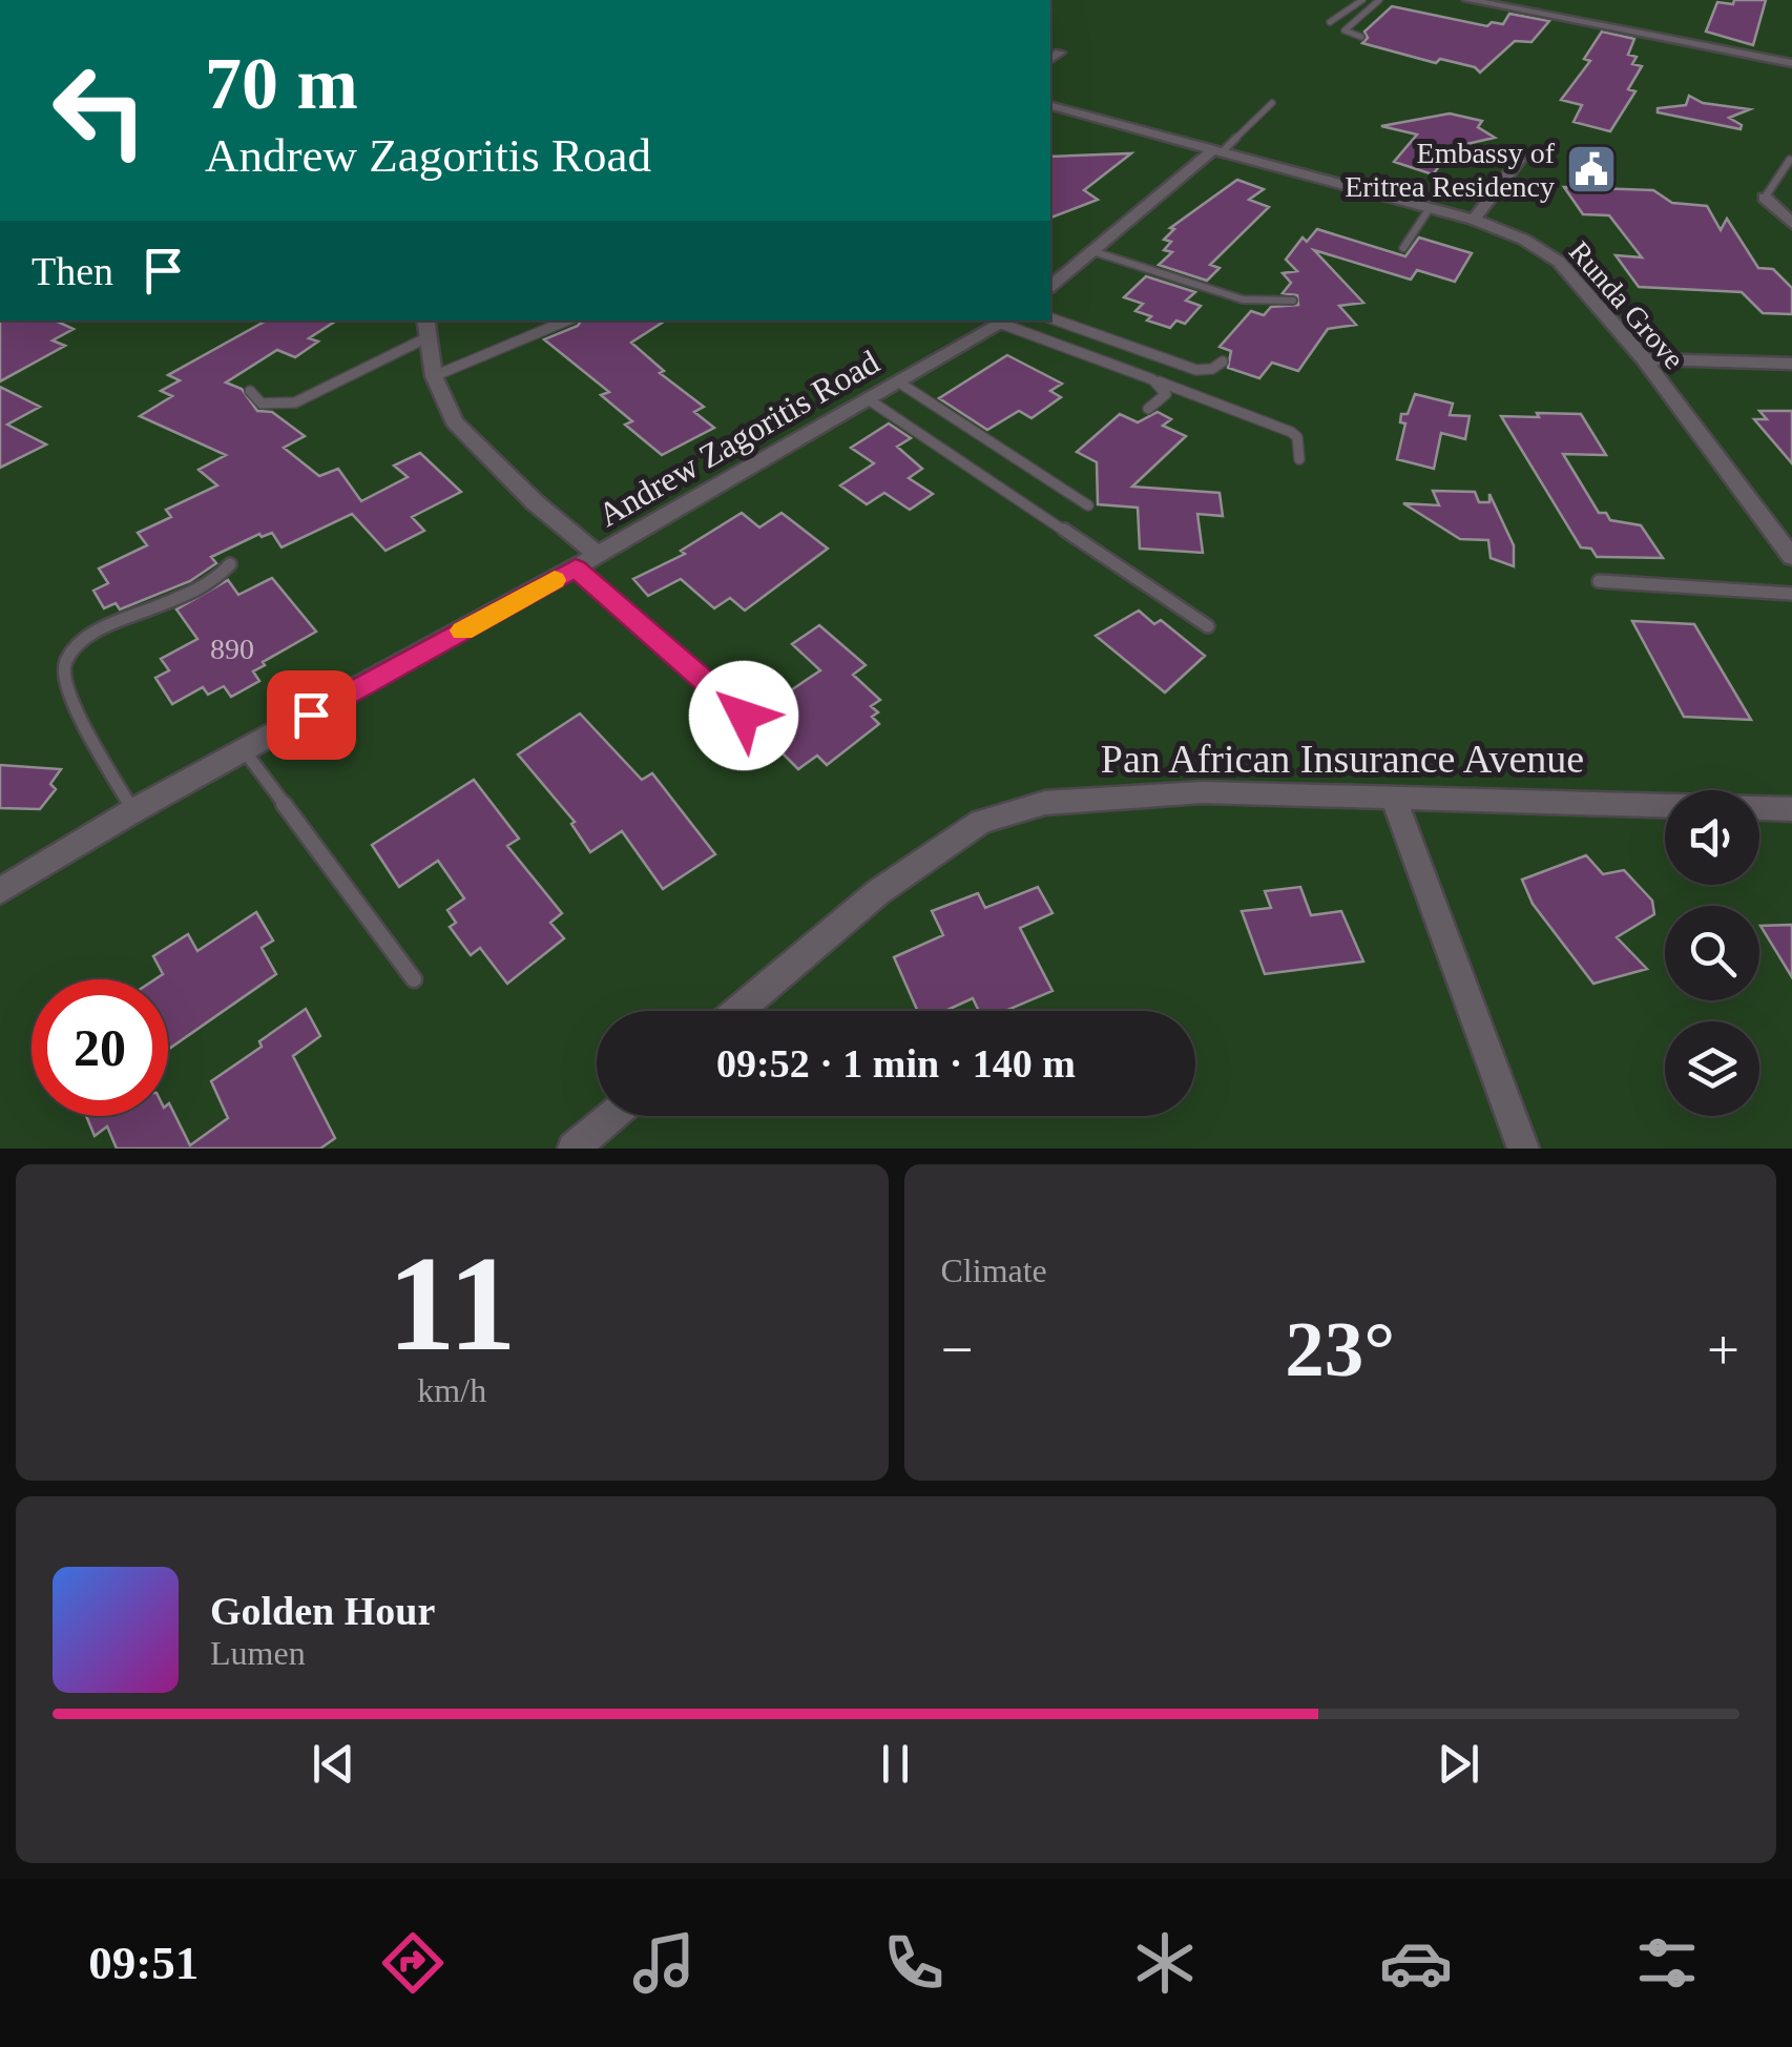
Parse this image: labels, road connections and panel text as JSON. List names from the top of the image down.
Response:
{
  "streets": {
    "street": ["Runda Grove", "Andrew Zagoritis Road", "Pan African Insurance Avenue"]
  },
  "places": {
    "public building": ["Embassy of Eritrea Residency"]
  },
  "house_numbers": ["890"],
  "page": {
    "turn": ["70 m", "Andrew Zagoritis Road"],
    "then": "Then",
    "limit": "20",
    "trip": "09:52 · 1 min · 140 m",
    "tile": [
      ["11", "km/h"],
      "Climate"
    ],
    "heat": ["−", "23°", "+"],
    "song": ["Golden Hour", "Lumen"],
    "tabs": "09:51"
  }
}
